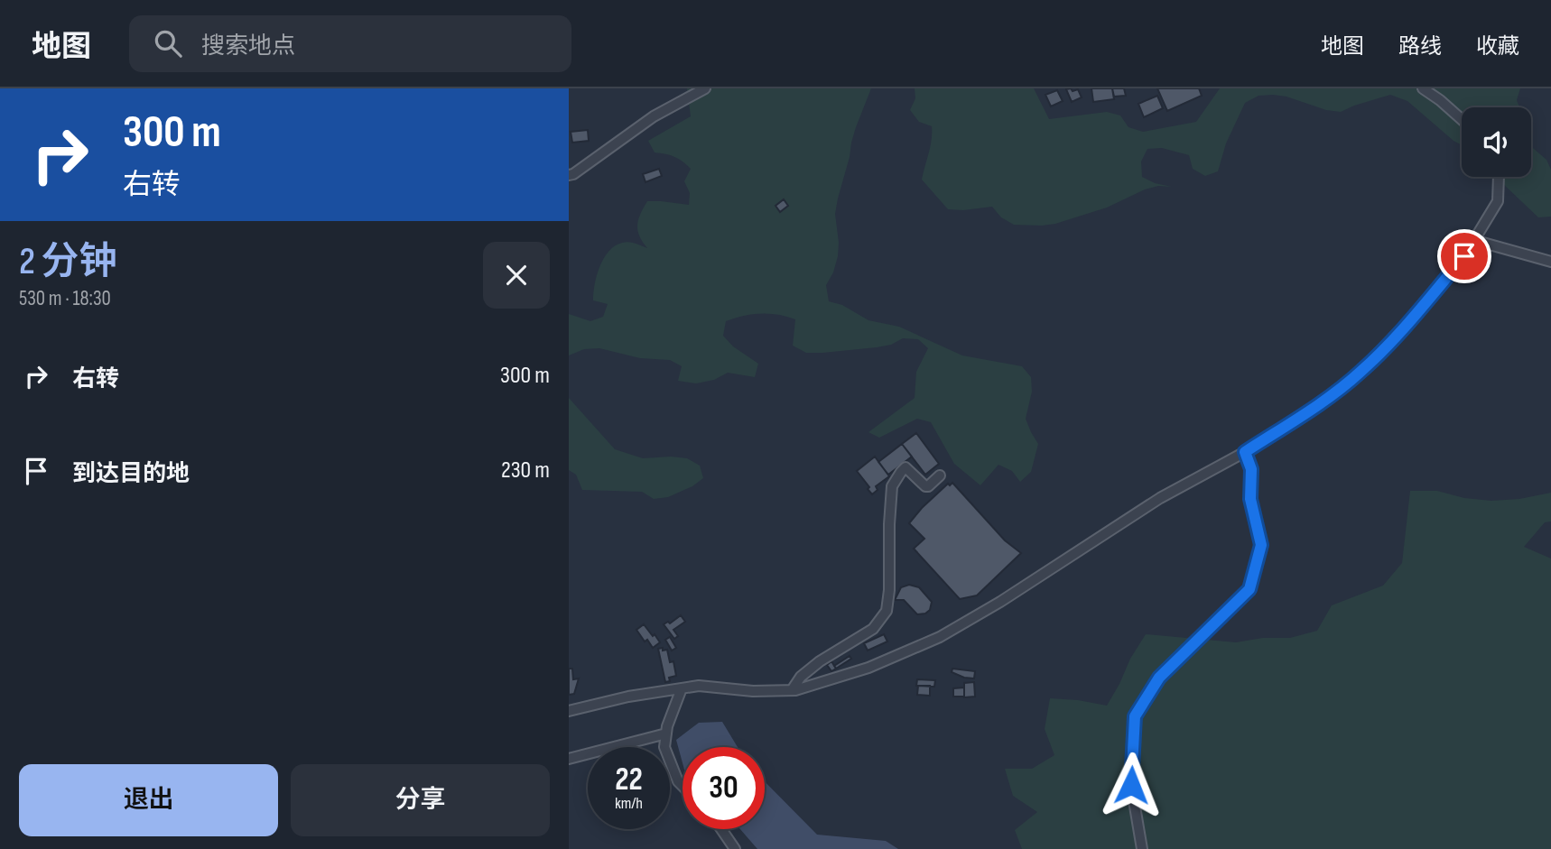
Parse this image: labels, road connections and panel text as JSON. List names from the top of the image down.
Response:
{
  "page": {
    "header": "地图",
    "search": "搜索地点",
    "nav": ["地图", "路线", "收藏"],
    "turn": ["300 m", "右转"],
    "heading": ["2 分钟", "530 m · 18:30"],
    "list": [
      {
        "name": "右转",
        "value": "300 m"
      },
      {
        "name": "到达目的地",
        "value": "230 m"
      }
    ],
    "speed": "22 km/h",
    "limit": "30",
    "buttons": ["退出", "分享"]
  }
}
